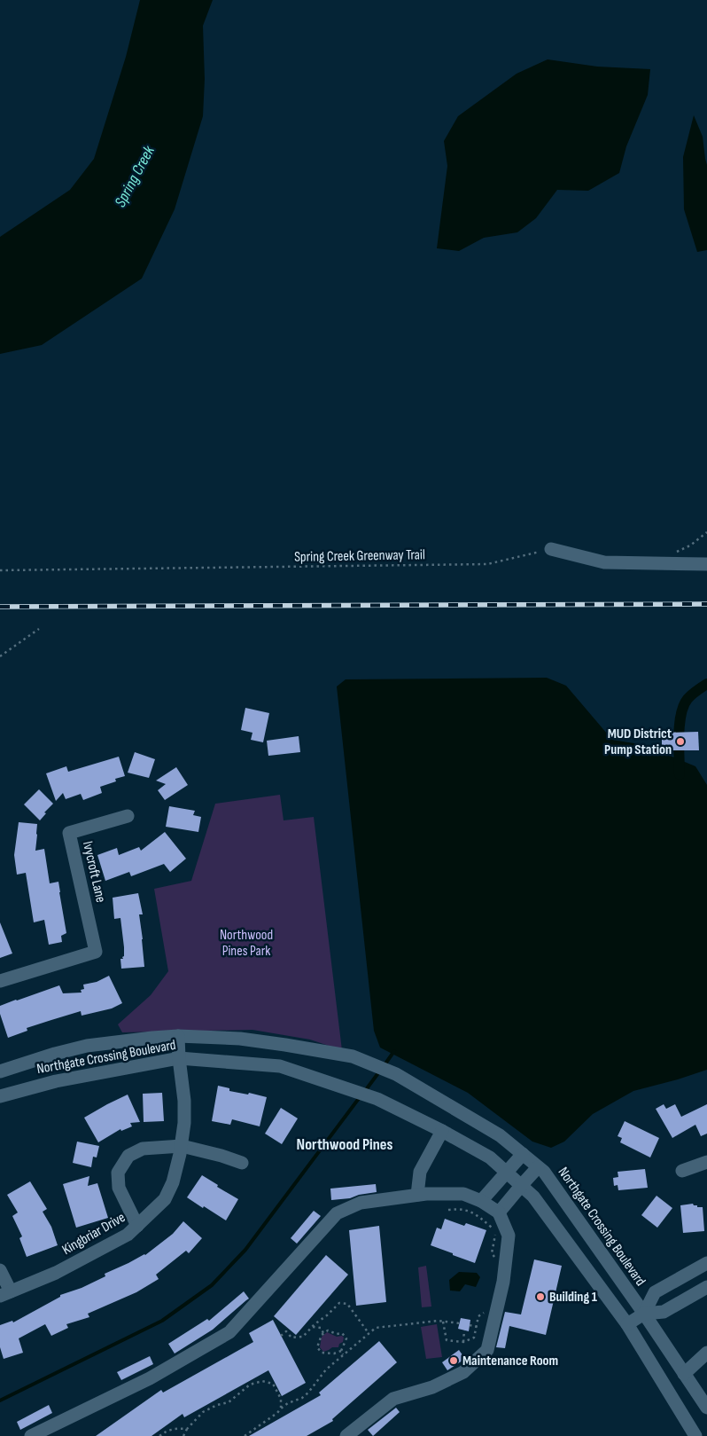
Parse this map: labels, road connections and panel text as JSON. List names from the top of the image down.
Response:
{
  "streets": {
    "street": ["Ivycroft Lane", "Northgate Crossing Boulevard", "Kingbriar Drive"],
    "path": ["Spring Creek Greenway Trail"]
  },
  "crossings": [
    ["Northgate Crossing Boulevard", "Kingbriar Drive"]
  ],
  "districts": ["Northwood Pines"],
  "water": ["Spring Creek"],
  "parks": ["Northwood Pines Park"],
  "places": ["MUD District Pump Station", "Building 1", "Maintenance Room"]
}
